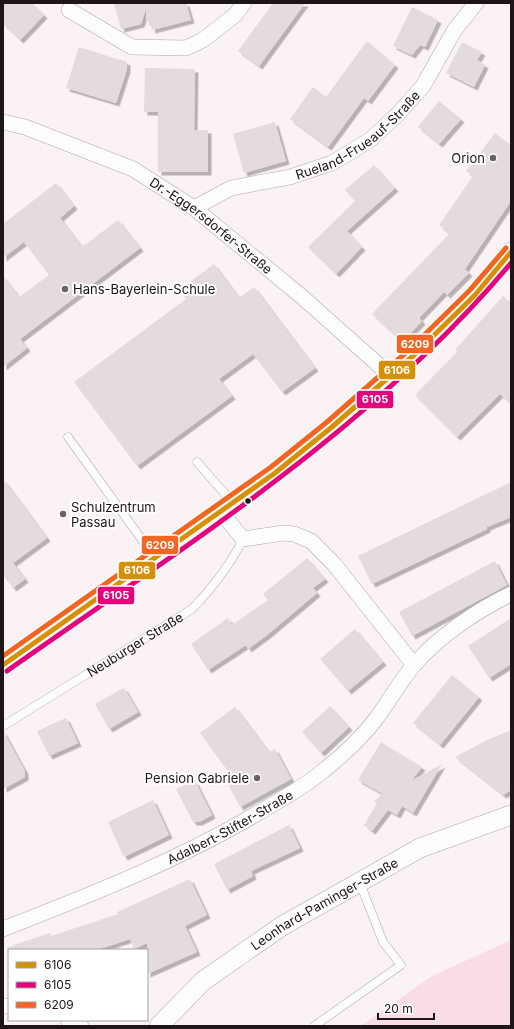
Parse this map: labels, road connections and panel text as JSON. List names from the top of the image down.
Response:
{
  "streets": {
    "street": [
      "Rueland-Frueauf-Straße",
      "Dr.-Eggersdorfer-Straße",
      "Adalbert-Stifter-Straße",
      "Leonhard-Paminger-Straße"
    ],
    "lane": ["Neuburger Straße"]
  },
  "crossings": [
    ["Rueland-Frueauf-Straße", "Dr.-Eggersdorfer-Straße"]
  ],
  "places": [
    "Orion",
    "Hans-Bayerlein-Schule",
    "Schulzentrum Passau",
    "Pension Gabriele"
  ],
  "lines": ["transit line 6209", "transit line 6106", "transit line 6105"],
  "legend": ["6106", "6105", "6209"],
  "scale_bar": "20 m"
}
